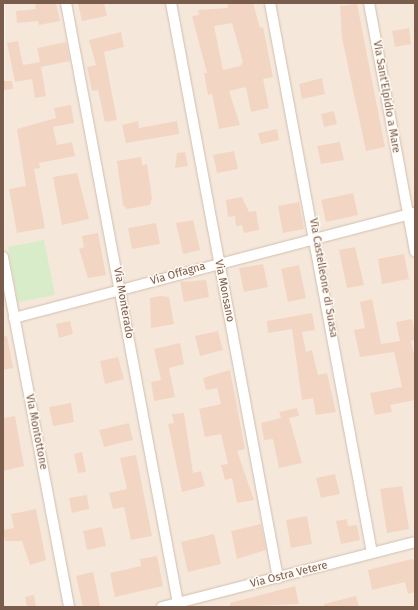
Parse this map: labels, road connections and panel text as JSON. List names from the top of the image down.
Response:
{
  "streets": {
    "street": [
      "Via Sant'Elpidio a Mare",
      "Via Offagna",
      "Via Castelleone di Suasa",
      "Via Monsano",
      "Via Monterado",
      "Via Montottone",
      "Via Ostra Vetere"
    ]
  },
  "crossings": [
    ["Via Sant'Elpidio a Mare", "Via Offagna"],
    ["Via Offagna", "Via Castelleone di Suasa"],
    ["Via Offagna", "Via Monsano"],
    ["Via Offagna", "Via Monterado"],
    ["Via Offagna", "Via Montottone"],
    ["Via Castelleone di Suasa", "Via Ostra Vetere"],
    ["Via Monsano", "Via Ostra Vetere"],
    ["Via Monterado", "Via Ostra Vetere"]
  ]
}
